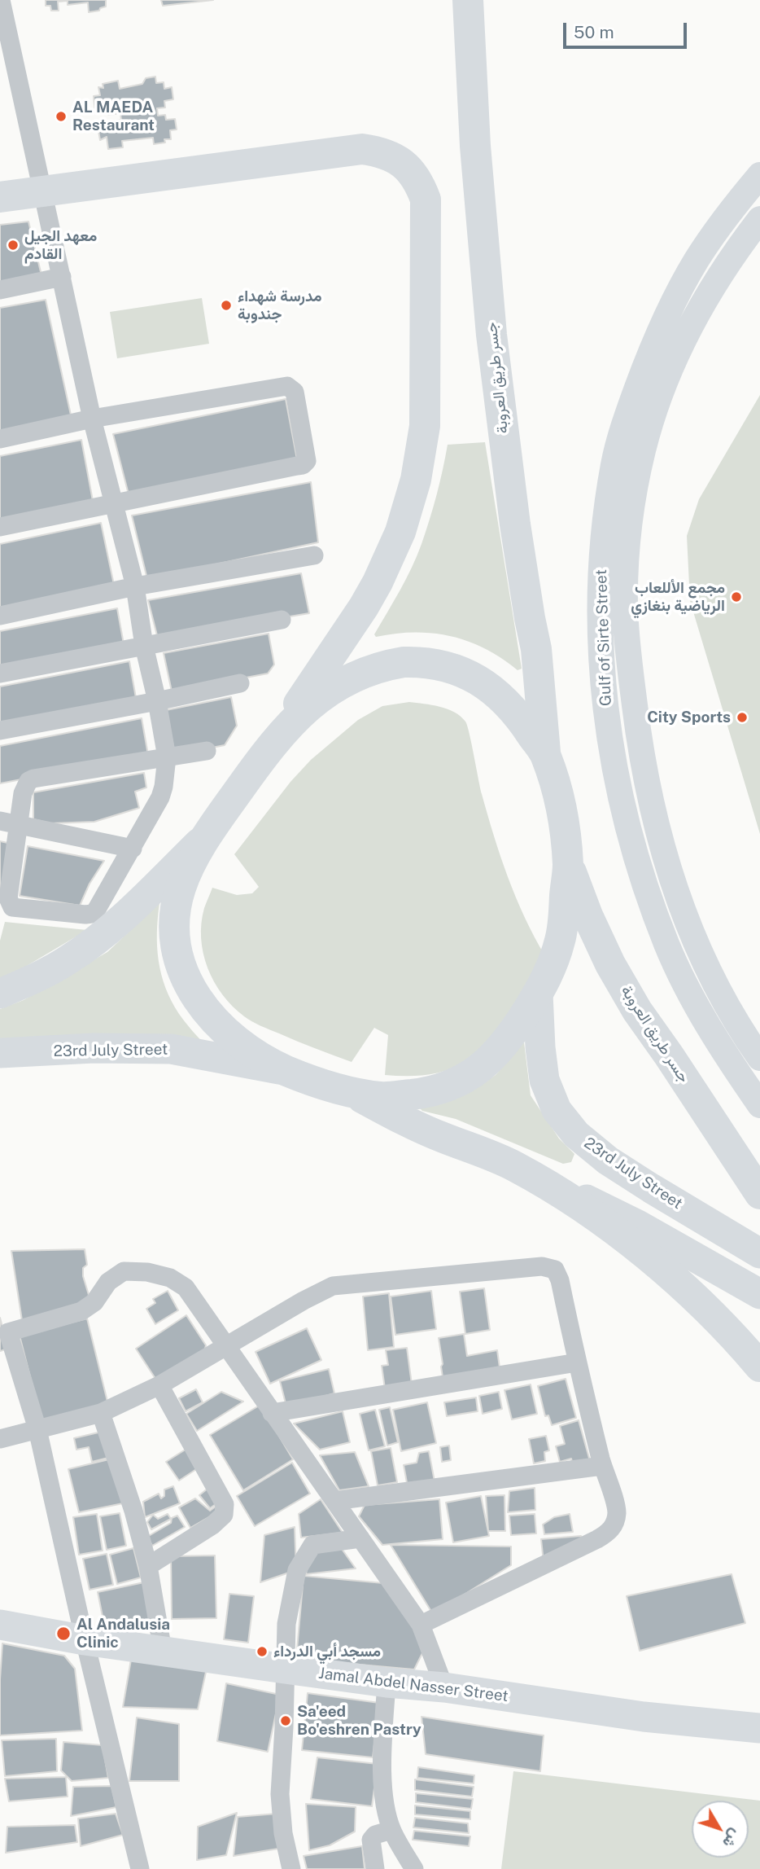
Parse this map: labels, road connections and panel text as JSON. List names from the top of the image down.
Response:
{
  "streets": {
    "highway": ["جسر طريق العروبة"],
    "main road": ["Gulf of Sirte Street", "23rd July Street", "Jamal Abdel Nasser Street"]
  },
  "places": [
    "AL MAEDA Restaurant",
    "معهد الجيل القادم",
    "مدرسة شهداء جندوبة",
    "مجمع الأللعاب الرياضية بنغازي",
    "City Sports",
    "Al Andalusia Clinic",
    "مسجد أبي الدرداء",
    "Sa'eed Bo'eshren Pastry"
  ],
  "scale_bar": "50 m",
  "north": "bottom right"
}
